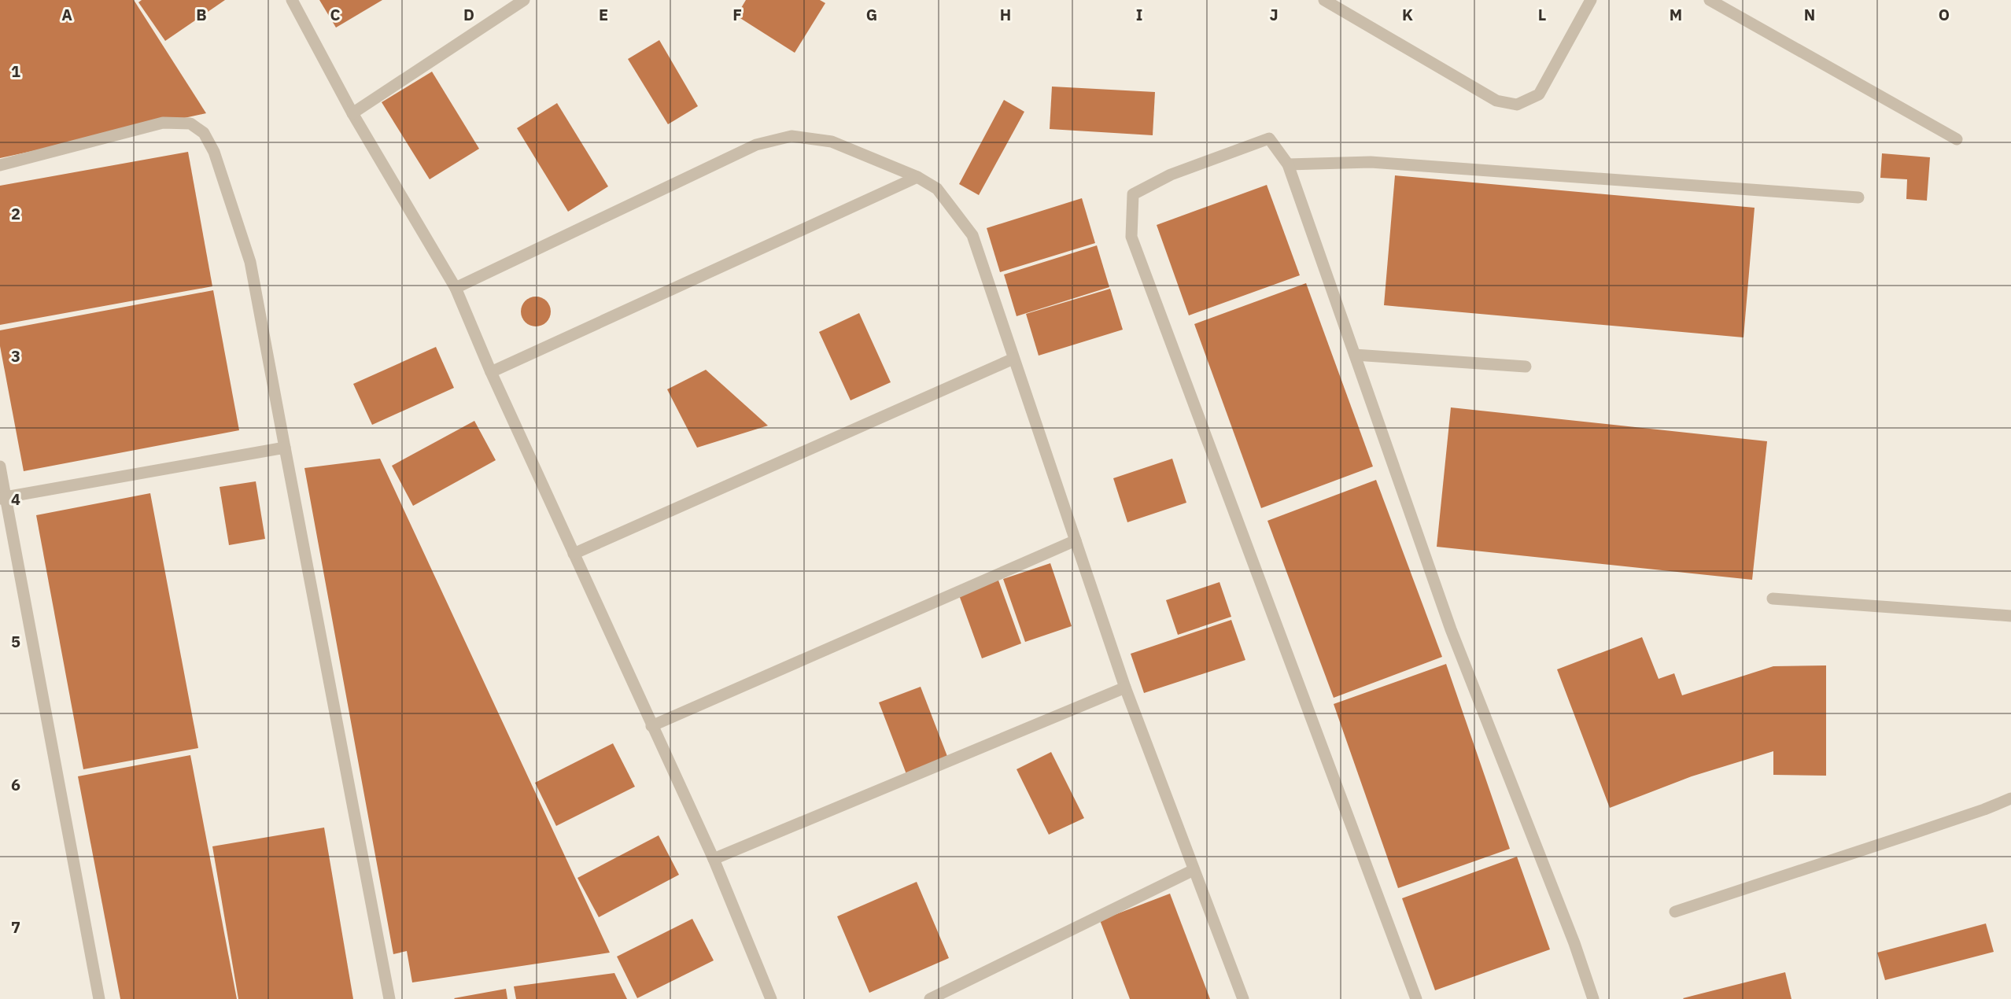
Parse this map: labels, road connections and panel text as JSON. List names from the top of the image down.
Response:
{
  "grid": {
    "columns": [
      "A",
      "B",
      "C",
      "D",
      "E",
      "F",
      "G",
      "H",
      "I",
      "J",
      "K",
      "L",
      "M",
      "N",
      "O"
    ],
    "rows": [
      "1",
      "2",
      "3",
      "4",
      "5",
      "6",
      "7"
    ]
  }
}
